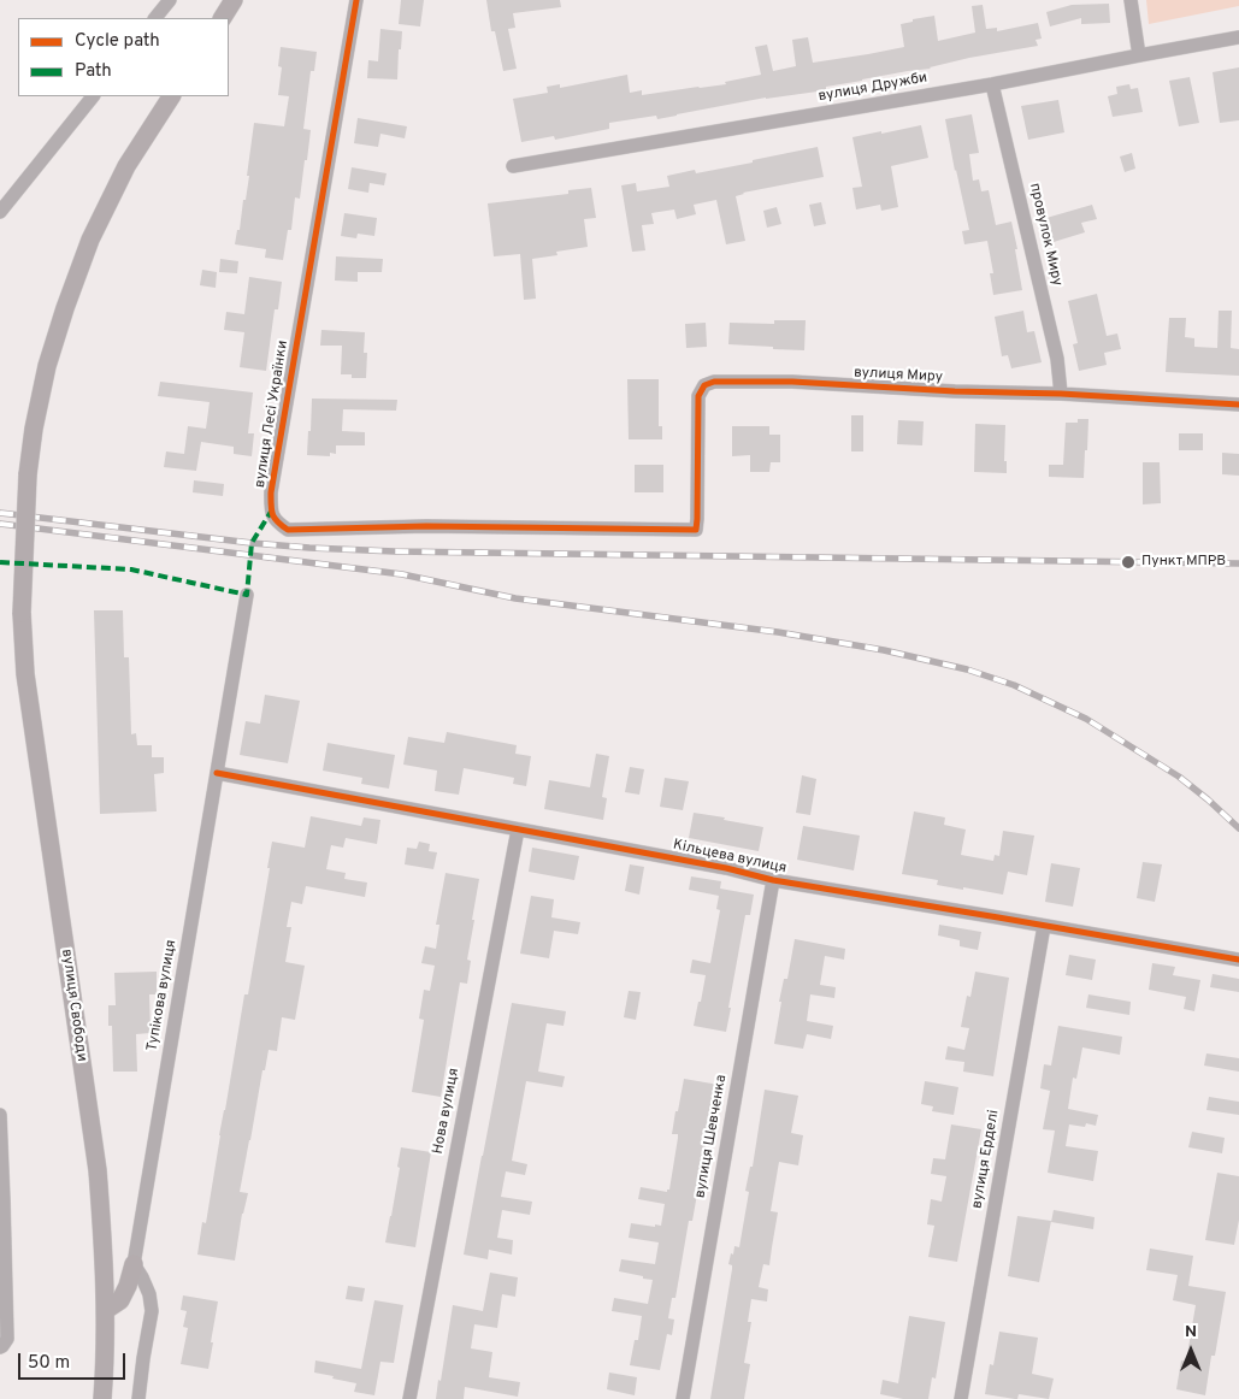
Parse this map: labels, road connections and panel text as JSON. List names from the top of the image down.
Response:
{
  "streets": {
    "main road": ["вулиця Свободи"],
    "street": [
      "вулиця Дружби",
      "провулок Миру",
      "вулиця Миру",
      "вулиця Лесі Українки",
      "Кільцева вулиця",
      "Тупікова вулиця",
      "Нова вулиця",
      "вулиця Шевченка",
      "вулиця Ерделі"
    ]
  },
  "crossings": [
    ["вулиця Дружби", "провулок Миру"],
    ["провулок Миру", "вулиця Миру"],
    ["вулиця Миру", "вулиця Лесі Українки"],
    ["Кільцева вулиця", "Тупікова вулиця"],
    ["Кільцева вулиця", "Нова вулиця"],
    ["Кільцева вулиця", "вулиця Шевченка"],
    ["Кільцева вулиця", "вулиця Ерделі"]
  ],
  "places": ["Пункт МПРВ"],
  "legend": ["Cycle path", "Path"],
  "scale_bar": "50 m",
  "north": "top"
}
